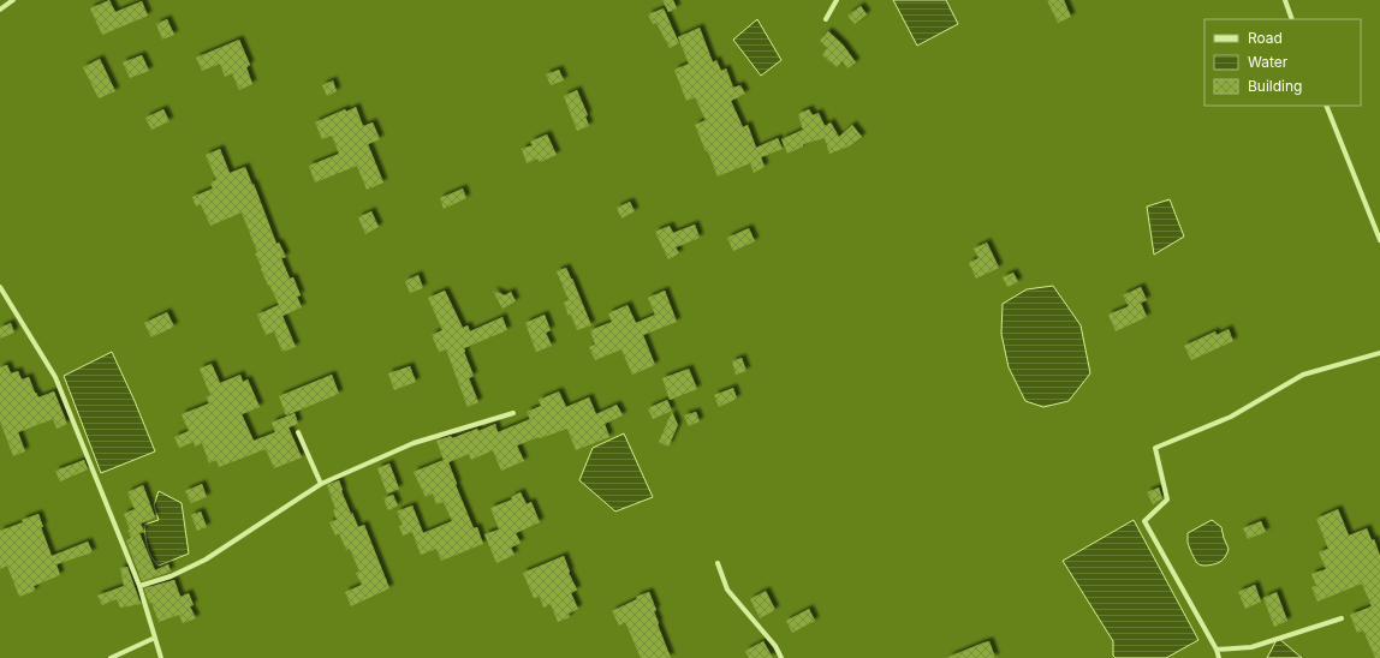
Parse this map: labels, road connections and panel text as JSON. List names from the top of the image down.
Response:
{
  "legend": ["Road", "Water", "Building"]
}
